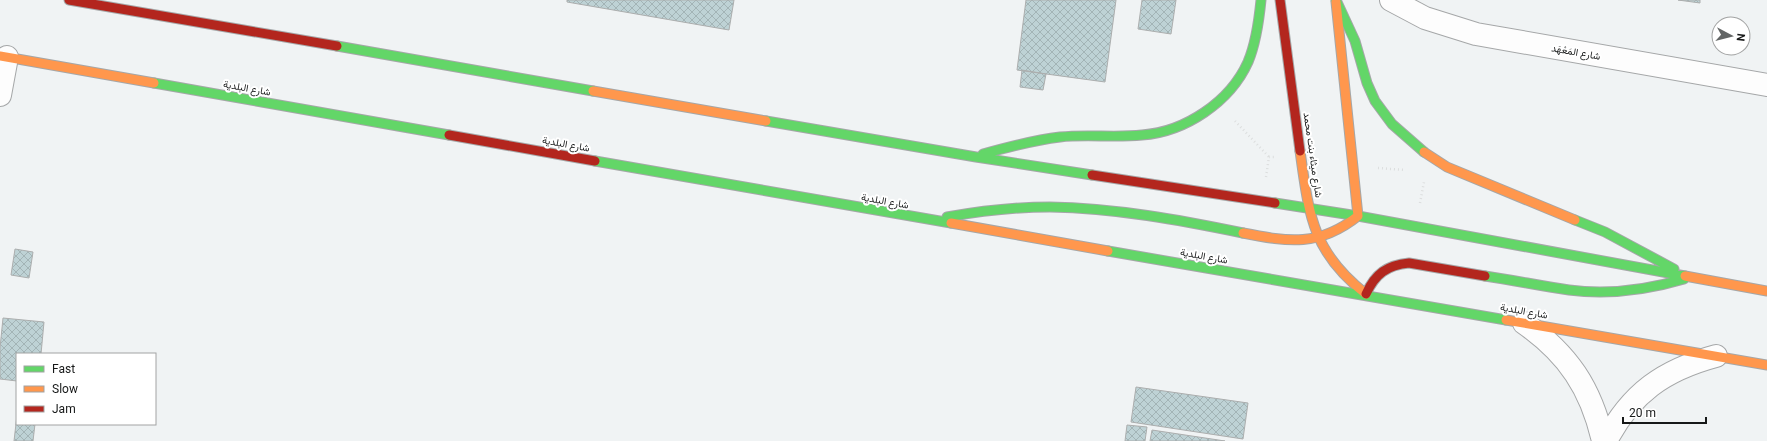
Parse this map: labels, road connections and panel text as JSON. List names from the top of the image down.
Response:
{
  "streets": {
    "main road": ["شارع البلدية", "شارع ميثاء بنت محمد"],
    "street": ["شارع المَعْهَد"]
  },
  "crossings": [
    ["شارع البلدية", "شارع ميثاء بنت محمد"]
  ],
  "legend": ["Fast", "Slow", "Jam"],
  "scale_bar": "20 m",
  "north": "right"
}
